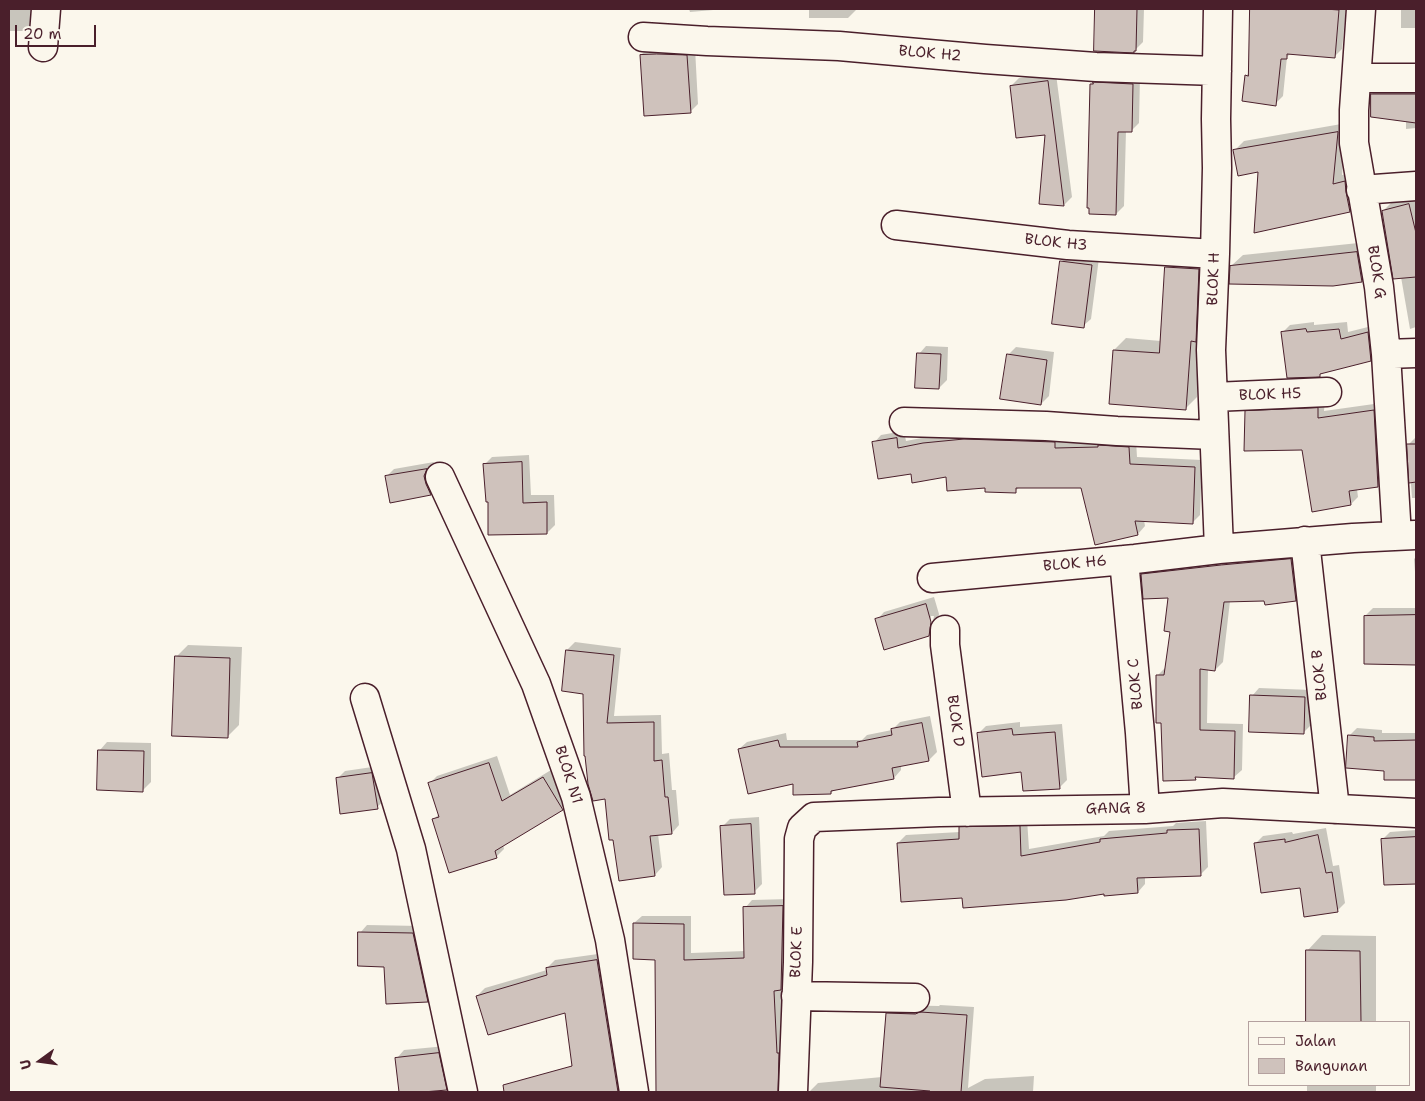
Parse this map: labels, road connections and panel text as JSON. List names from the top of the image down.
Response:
{
  "streets": {
    "street": [
      "BLOK H2",
      "BLOK H3",
      "BLOK G",
      "BLOK H",
      "BLOK H5",
      "BLOK H6",
      "BLOK B",
      "BLOK C",
      "BLOK D",
      "BLOK N1",
      "GANG 8",
      "BLOK E"
    ]
  },
  "crossings": [
    ["BLOK H2", "BLOK H"],
    ["BLOK H3", "BLOK H"],
    ["BLOK G", "BLOK H6"],
    ["BLOK H", "BLOK H5"],
    ["BLOK H", "BLOK H6"],
    ["BLOK H6", "BLOK B"],
    ["BLOK H6", "BLOK C"],
    ["BLOK B", "GANG 8"],
    ["BLOK C", "GANG 8"],
    ["BLOK D", "GANG 8"],
    ["GANG 8", "BLOK E"]
  ],
  "legend": ["Jalan", "Bangunan"],
  "scale_bar": "20 m",
  "north": "left"
}
